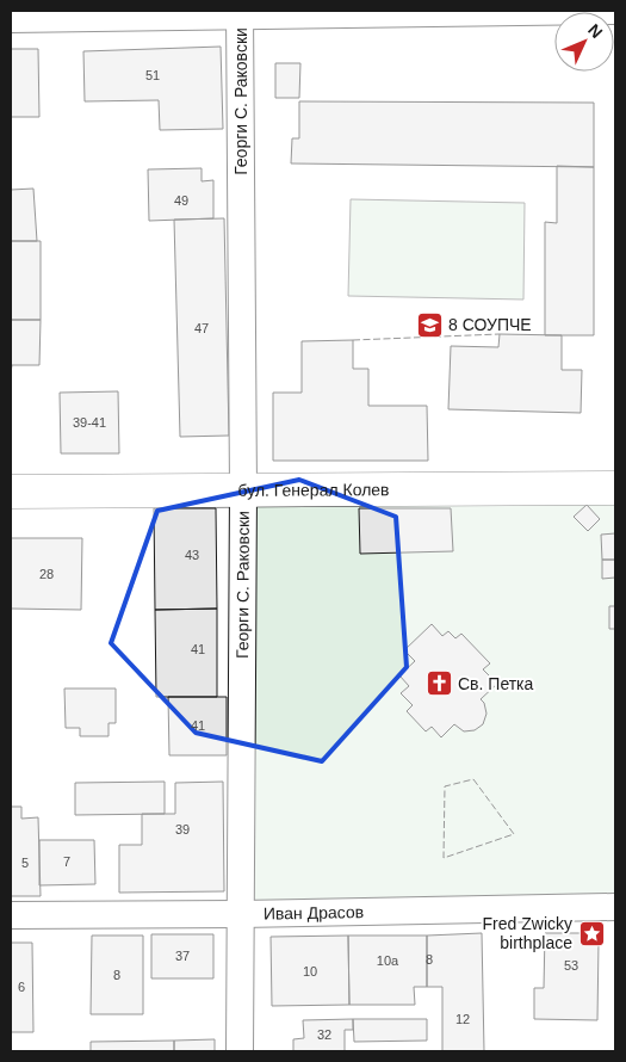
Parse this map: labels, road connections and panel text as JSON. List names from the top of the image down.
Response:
{
  "streets": {
    "street": ["Георги С. Раковски", "бул. Генерал Колев", "Иван Драсов"]
  },
  "crossings": [
    ["Георги С. Раковски", "бул. Генерал Колев"],
    ["Георги С. Раковски", "Иван Драсов"]
  ],
  "places": {
    "school or university": ["8 СОУПЧЕ"],
    "church": ["Св. Петка"],
    "place": ["Fred Zwicky birthplace"]
  },
  "house_numbers": [
    "51",
    "49",
    "47",
    "39-41",
    "43",
    "28",
    "41",
    "41",
    "39",
    "7",
    "5",
    "37",
    "8",
    "10a",
    "53",
    "10",
    "8",
    "6",
    "12",
    "32"
  ],
  "north": "top right"
}
